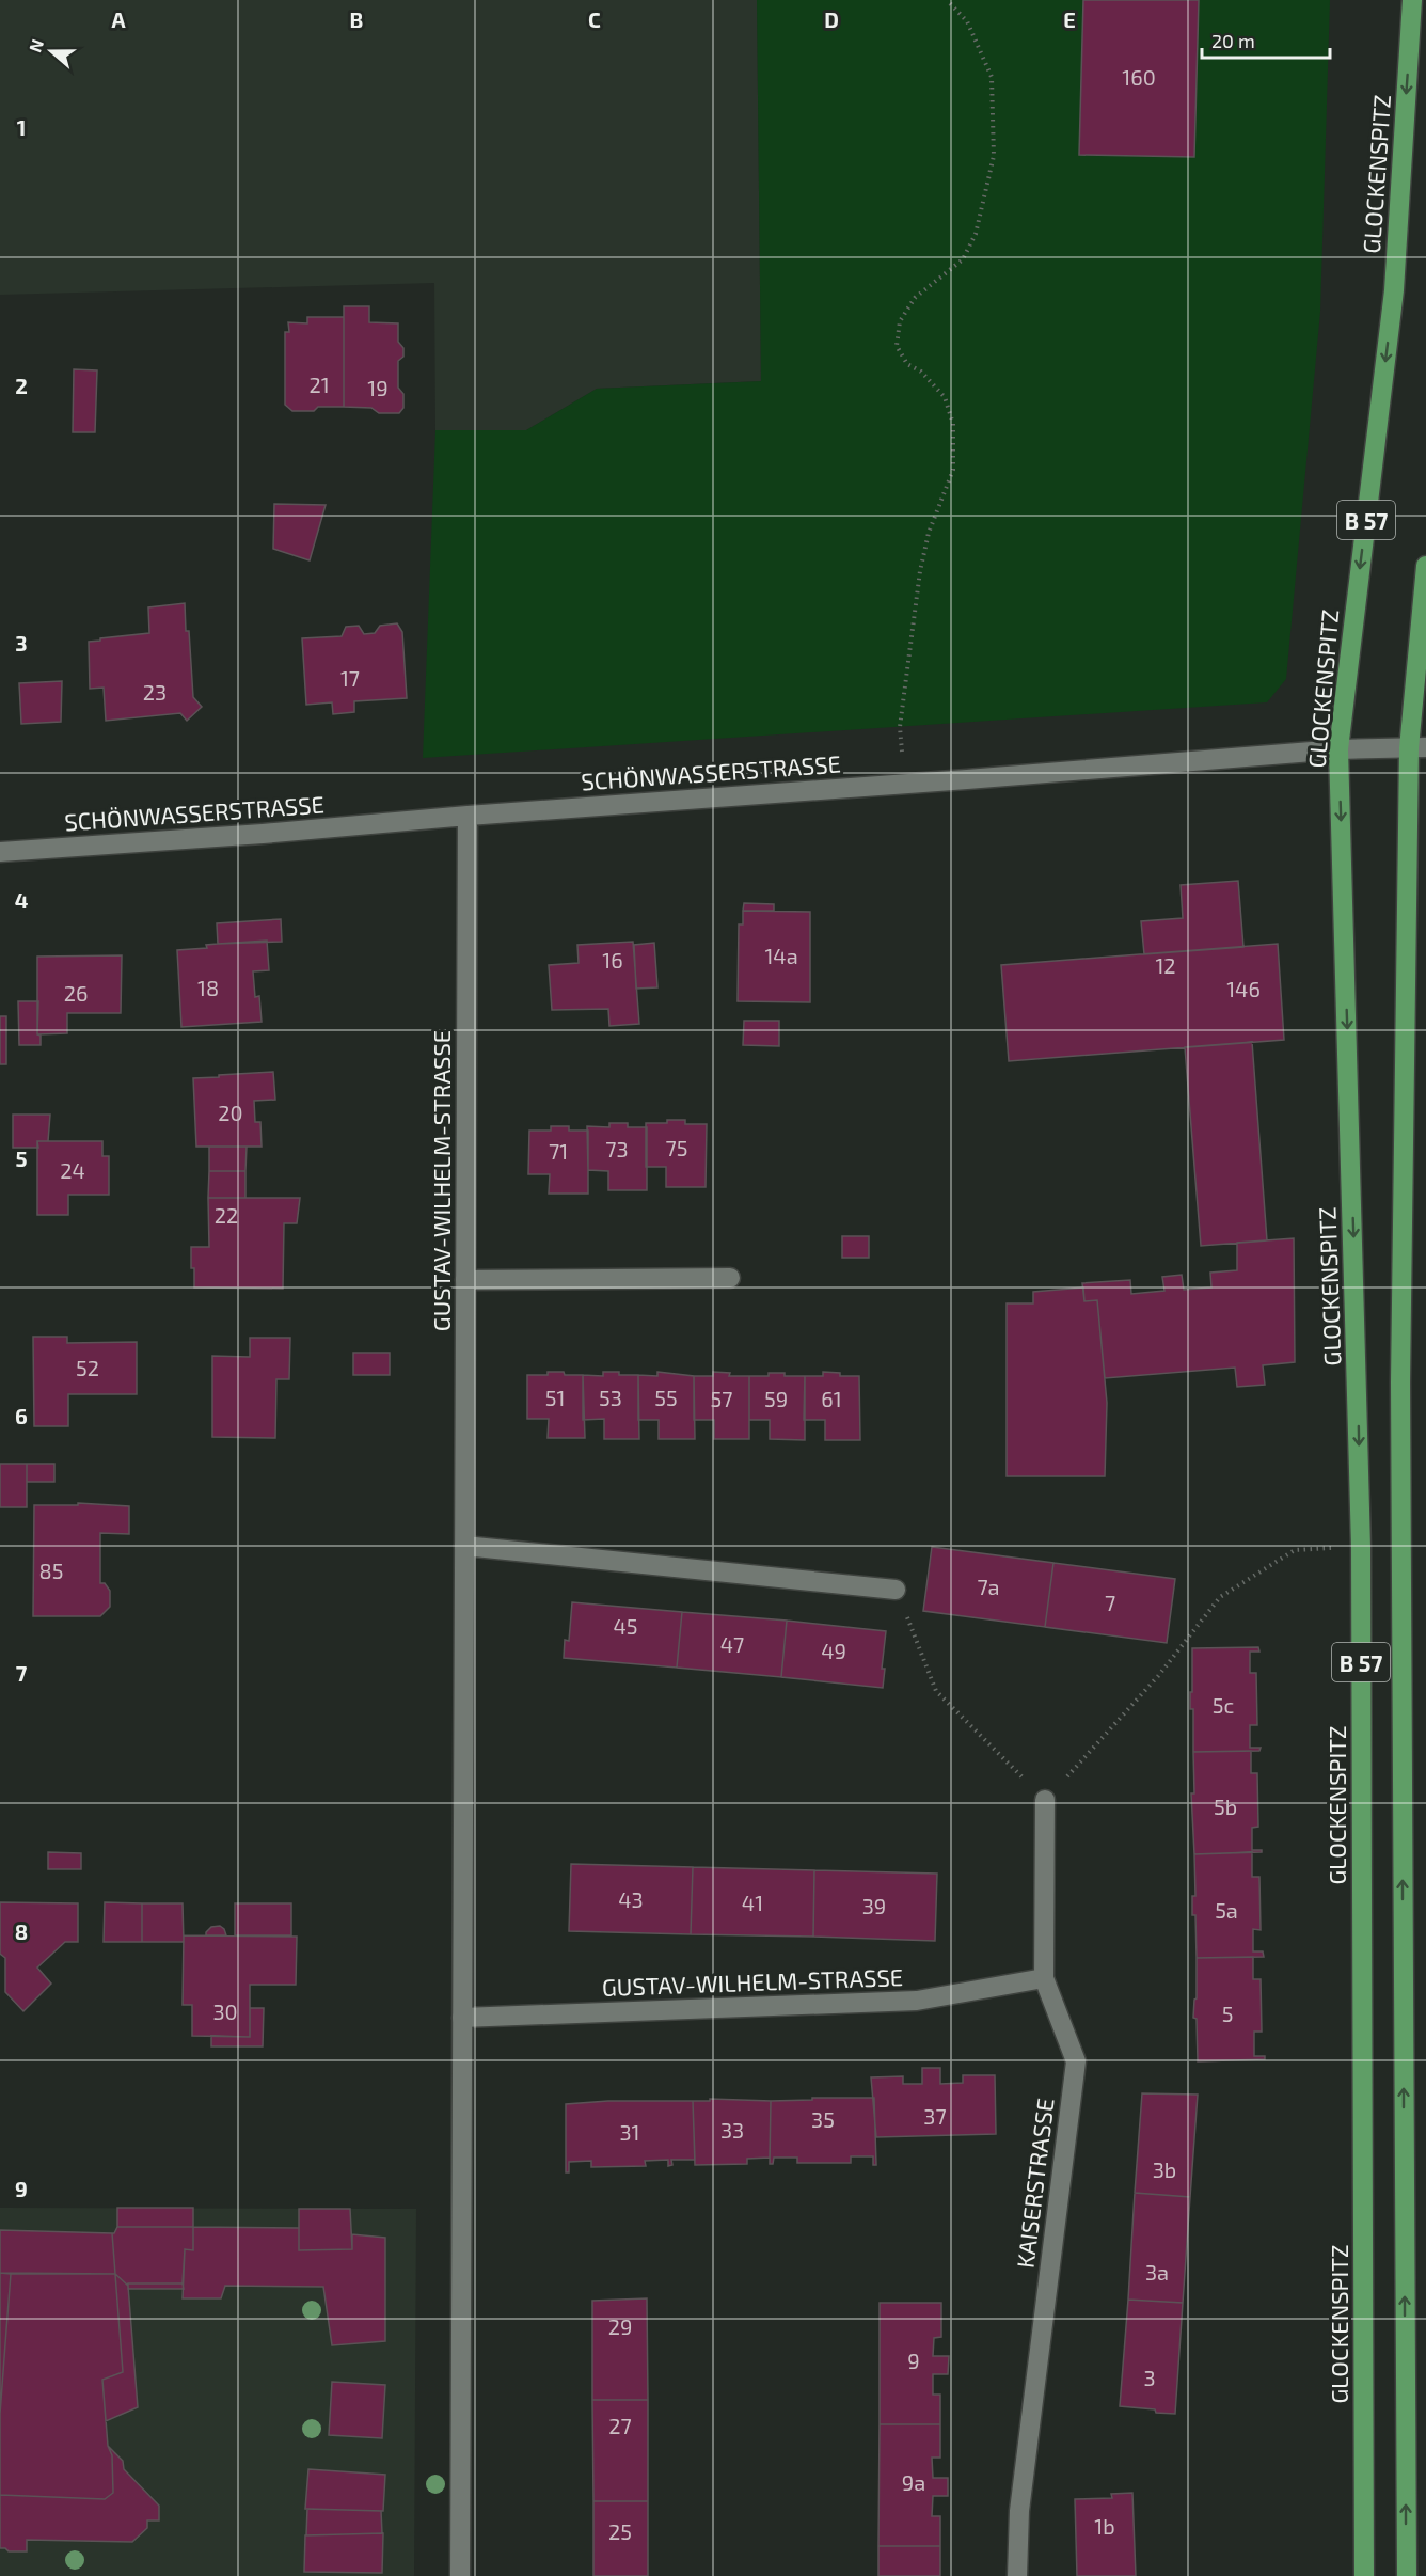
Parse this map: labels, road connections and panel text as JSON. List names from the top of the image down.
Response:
{
  "streets": {
    "main road": ["GLOCKENSPITZ", "B 57"],
    "street": ["SCHÖNWASSERSTRASSE", "GUSTAV-WILHELM-STRASSE", "KAISERSTRASSE"]
  },
  "crossings": [
    ["GLOCKENSPITZ", "SCHÖNWASSERSTRASSE"],
    ["B 57", "SCHÖNWASSERSTRASSE"],
    ["SCHÖNWASSERSTRASSE", "GUSTAV-WILHELM-STRASSE"],
    ["GUSTAV-WILHELM-STRASSE", "KAISERSTRASSE"]
  ],
  "house_numbers": [
    "160",
    "21",
    "19",
    "17",
    "23",
    "14a",
    "16",
    "12",
    "18",
    "146",
    "26",
    "20",
    "75",
    "73",
    "71",
    "24",
    "22",
    "52",
    "51",
    "53",
    "55",
    "57",
    "59",
    "61",
    "85",
    "7a",
    "7",
    "45",
    "47",
    "49",
    "5c",
    "5b",
    "43",
    "41",
    "39",
    "5a",
    "30",
    "5",
    "37",
    "35",
    "33",
    "31",
    "3b",
    "3a",
    "29",
    "9",
    "3",
    "27",
    "9a",
    "1b",
    "25"
  ],
  "scale_bar": "20 m",
  "north": "left",
  "grid": {
    "columns": [
      "A",
      "B",
      "C",
      "D",
      "E"
    ],
    "rows": [
      "1",
      "2",
      "3",
      "4",
      "5",
      "6",
      "7",
      "8",
      "9"
    ]
  }
}
